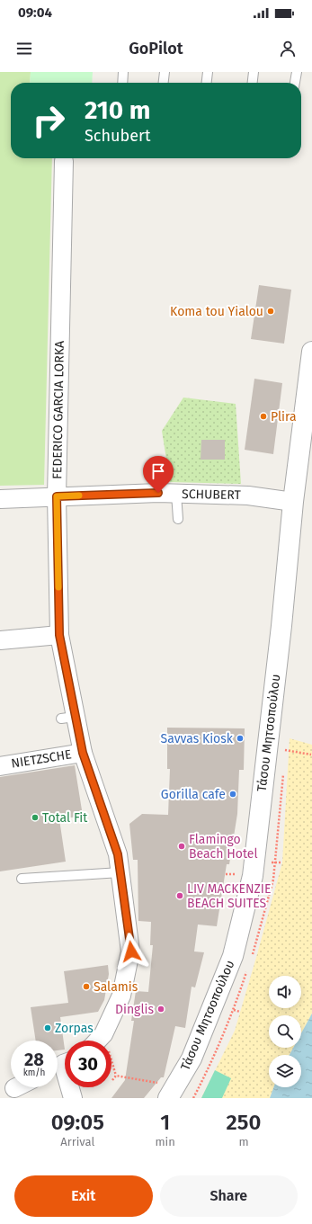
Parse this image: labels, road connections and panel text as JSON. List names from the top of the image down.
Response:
{
  "streets": {
    "street": [
      "FEDERICO GARCIA LORKA",
      "SCHUBERT",
      "Τάσου Μητσοπούλου",
      "NIETZSCHE"
    ]
  },
  "crossings": [
    ["FEDERICO GARCIA LORKA", "SCHUBERT"],
    ["FEDERICO GARCIA LORKA", "NIETZSCHE"],
    ["SCHUBERT", "Τάσου Μητσοπούλου"]
  ],
  "places": [
    "Koma tou Yialou",
    "Plira",
    "Savvas Kiosk",
    "Gorilla cafe",
    "Total Fit",
    "Flamingo Beach Hotel",
    "LIV MACKENZIE BEACH SUITES",
    "Salamis",
    "Dinglis",
    "Zorpas"
  ],
  "page": {
    "status": "09:04",
    "header": "GoPilot",
    "turn": ["210 m", "Schubert"],
    "speed": "28 km/h",
    "limit": "30",
    "eta": [
      "09:05",
      "Arrival",
      "1",
      "min",
      "250",
      "m"
    ],
    "buttons": ["Exit", "Share"]
  }
}
